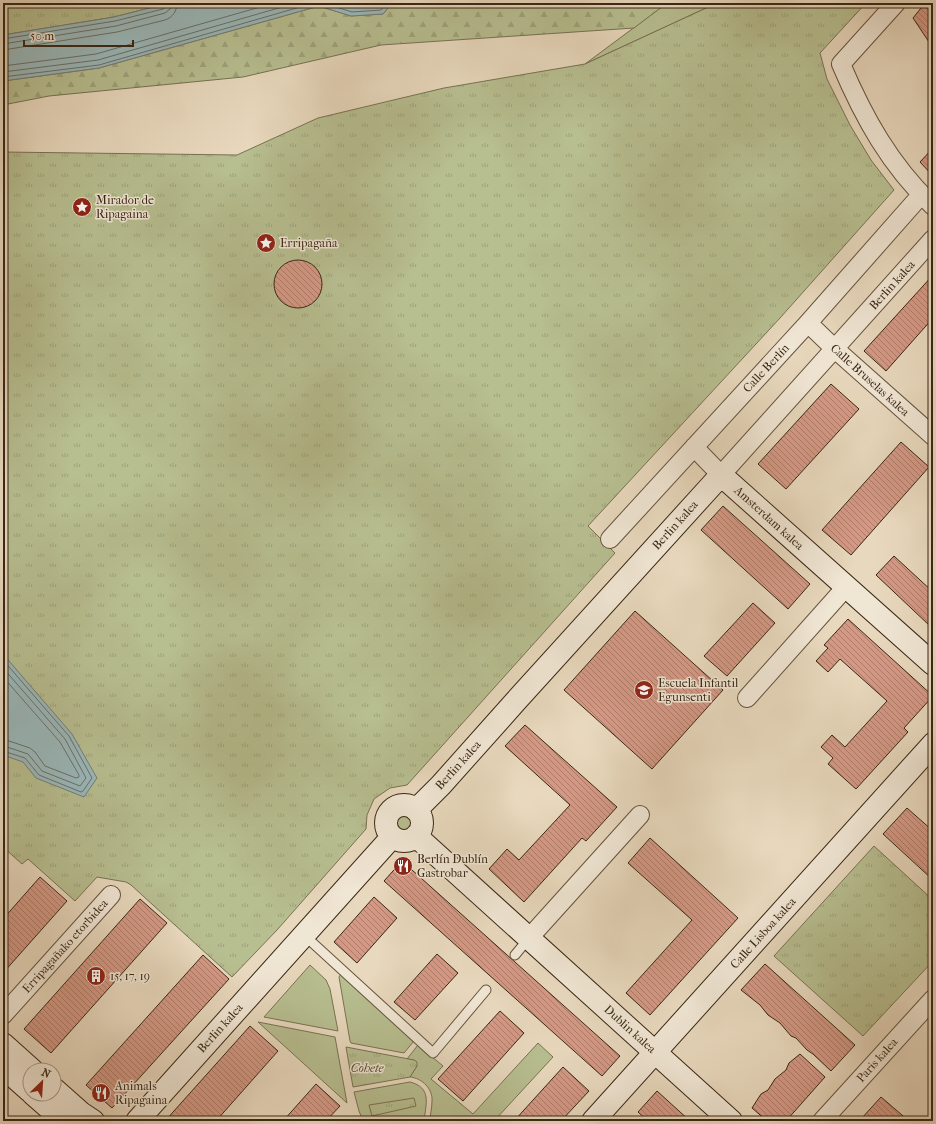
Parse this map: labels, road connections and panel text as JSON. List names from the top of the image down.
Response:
{
  "streets": {
    "street": [
      "Berlin kalea",
      "Calle Berlín",
      "Calle Bruselas kalea",
      "Amsterdam kalea",
      "Calle Lisboa kalea",
      "Erripagañako etorbidea",
      "Dublin kalea",
      "Paris kalea"
    ]
  },
  "crossings": [
    ["Berlin kalea", "Calle Bruselas kalea"],
    ["Berlin kalea", "Amsterdam kalea"],
    ["Berlin kalea", "Dublin kalea"],
    ["Calle Berlín", "Calle Bruselas kalea"],
    ["Calle Berlín", "Amsterdam kalea"],
    ["Calle Lisboa kalea", "Dublin kalea"]
  ],
  "parks": ["Cohete"],
  "places": {
    "place": ["Mirador de Ripagaina", "Erripagaña"],
    "school or university": ["Escuela Infantil Egunsenti"],
    "restaurant": ["Berlín Dublín Gastrobar", "Animals Ripagaina"],
    "building": ["15, 17, 19"]
  },
  "scale_bar": "50 m",
  "north": "top right"
}
